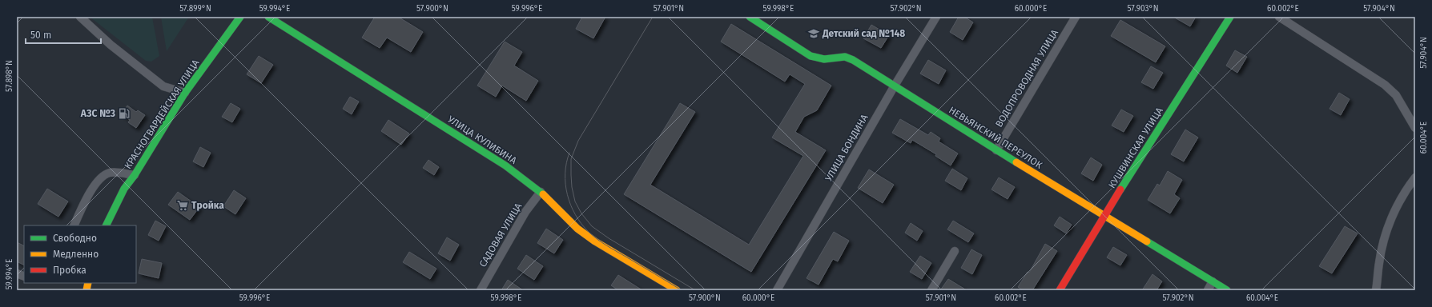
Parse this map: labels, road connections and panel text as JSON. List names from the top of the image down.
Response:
{
  "streets": {
    "main road": [
      "КРАСНОГВАРДЕЙСКАЯ УЛИЦА",
      "НЕВЬЯНСКИЙ ПЕРЕУЛОК",
      "УЛИЦА КУЛИБИНА",
      "КУШВИНСКАЯ УЛИЦА"
    ],
    "street": ["ВОДОПРОВОДНАЯ УЛИЦА", "УЛИЦА БОНДИНА", "САДОВАЯ УЛИЦА"]
  },
  "crossings": [
    ["ВОДОПРОВОДНАЯ УЛИЦА", "НЕВЬЯНСКИЙ ПЕРЕУЛОК"],
    ["НЕВЬЯНСКИЙ ПЕРЕУЛОК", "УЛИЦА БОНДИНА"],
    ["НЕВЬЯНСКИЙ ПЕРЕУЛОК", "КУШВИНСКАЯ УЛИЦА"],
    ["УЛИЦА КУЛИБИНА", "САДОВАЯ УЛИЦА"]
  ],
  "places": {
    "school or university": ["Детский сад №148"],
    "fuel station": ["АЗС №3"],
    "supermarket": ["Тройка"]
  },
  "legend": ["Свободно", "Медленно", "Пробка"],
  "scale_bar": "50 m",
  "coordinates": [
    "57.899°N",
    "59.994°E",
    "57.900°N",
    "59.996°E",
    "57.901°N",
    "59.998°E",
    "57.902°N",
    "60.000°E",
    "57.903°N",
    "60.002°E",
    "57.904°N",
    "57.898°N",
    "60.004°E"
  ]
}
